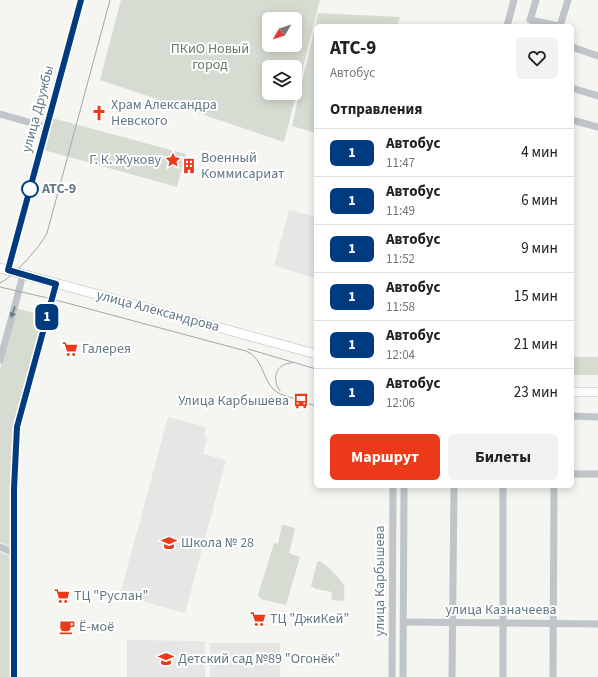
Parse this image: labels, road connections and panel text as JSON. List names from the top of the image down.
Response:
{
  "streets": {
    "main road": ["улица Александрова"],
    "street": ["улица Дружбы", "улица Карбышева", "улица Казначеева"]
  },
  "crossings": [
    ["улица Дружбы", "улица Александрова"]
  ],
  "parks": ["ПКиО Новый город"],
  "places": {
    "church": ["Храм Александра Невского"],
    "place": ["Г. К. Жукову"],
    "building": ["Военный Коммисариат"],
    "other": ["АТС-9"],
    "supermarket": ["Галерея", "ТЦ \"Руслан\"", "ТЦ \"ДжиКей\""],
    "bus stop": ["Улица Карбышева"],
    "school or university": ["Школа № 28", "Детский сад №89 \"Огонёк\""],
    "cafe": ["Ё-моё"]
  },
  "lines": ["bus line 1"],
  "north": "bottom left",
  "page": {
    "on_map": "1",
    "heading": [
      ["АТС-9", "Автобус"],
      "Отправления"
    ],
    "list": [
      {
        "mark": "1",
        "name": "Автобус",
        "note": "11:47",
        "value": "4 мин"
      },
      {
        "mark": "1",
        "name": "Автобус",
        "note": "11:49",
        "value": "6 мин"
      },
      {
        "mark": "1",
        "name": "Автобус",
        "note": "11:52",
        "value": "9 мин"
      },
      {
        "mark": "1",
        "name": "Автобус",
        "note": "11:58",
        "value": "15 мин"
      },
      {
        "mark": "1",
        "name": "Автобус",
        "note": "12:04",
        "value": "21 мин"
      },
      {
        "mark": "1",
        "name": "Автобус",
        "note": "12:06",
        "value": "23 мин"
      }
    ],
    "buttons": ["Маршрут", "Билеты"]
  }
}
